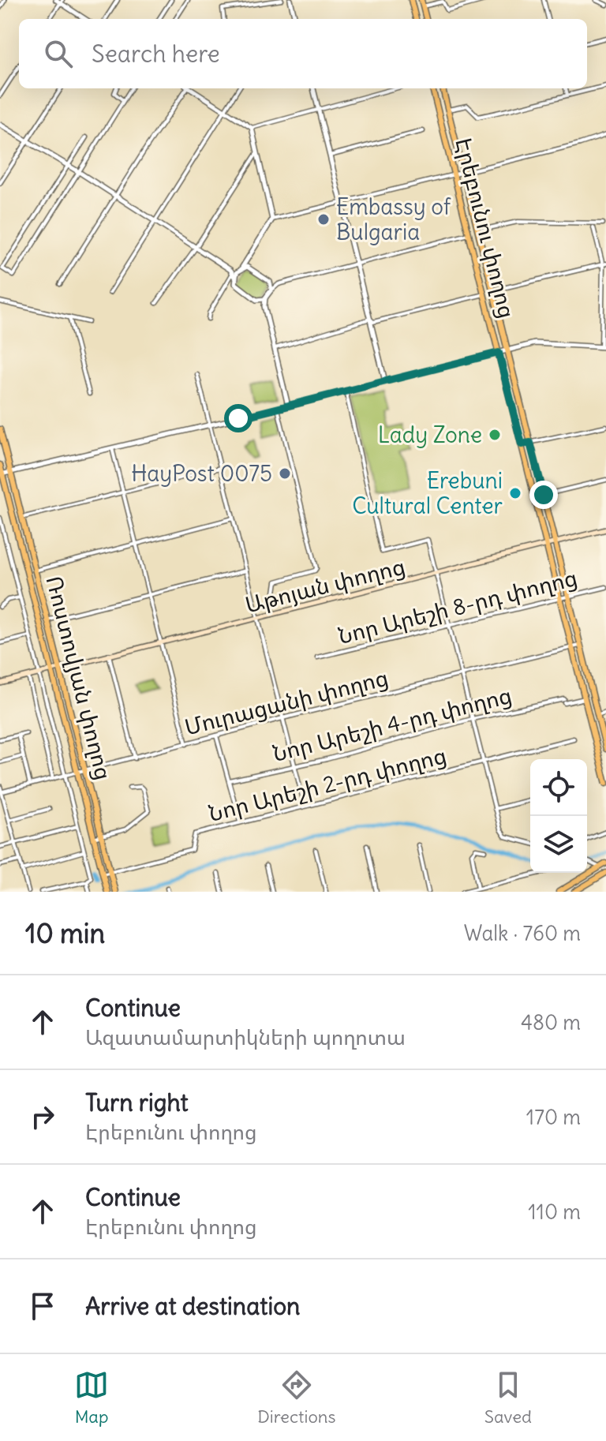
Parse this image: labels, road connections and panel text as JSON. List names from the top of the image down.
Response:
{
  "streets": {
    "main road": ["Էրեբունու փողոց", "Աթոյան փողոց", "Ռոստովյան փողոց"],
    "street": [
      "Նոր Արեշի 8-րդ փողոց",
      "Մուրացանի փողոց",
      "Նոր Արեշի 4-րդ փողոց",
      "Նոր Արեշի 2-րդ փողոց"
    ]
  },
  "crossings": [
    ["Էրեբունու փողոց", "Աթոյան փողոց"],
    ["Էրեբունու փողոց", "Նոր Արեշի 8-րդ փողոց"],
    ["Էրեբունու փողոց", "Մուրացանի փողոց"],
    ["Էրեբունու փողոց", "Նոր Արեշի 4-րդ փողոց"],
    ["Աթոյան փողոց", "Ռոստովյան փողոց"],
    ["Ռոստովյան փողոց", "Մուրացանի փողոց"],
    ["Ռոստովյան փողոց", "Նոր Արեշի 2-րդ փողոց"]
  ],
  "places": [
    "Embassy of Bulgaria",
    "Lady Zone",
    "HayPost 0075",
    "Erebuni Cultural Center"
  ],
  "page": {
    "search": "Search here",
    "heading": ["10 min", "Walk · 760 m"],
    "list": [
      ["Continue", "Ազատամարտիկների պողոտա", "480 m"],
      ["Turn right", "Էրեբունու փողոց", "170 m"],
      ["Continue", "Էրեբունու փողոց", "110 m"],
      "Arrive at destination"
    ],
    "nav": ["Map", "Directions", "Saved"]
  }
}
